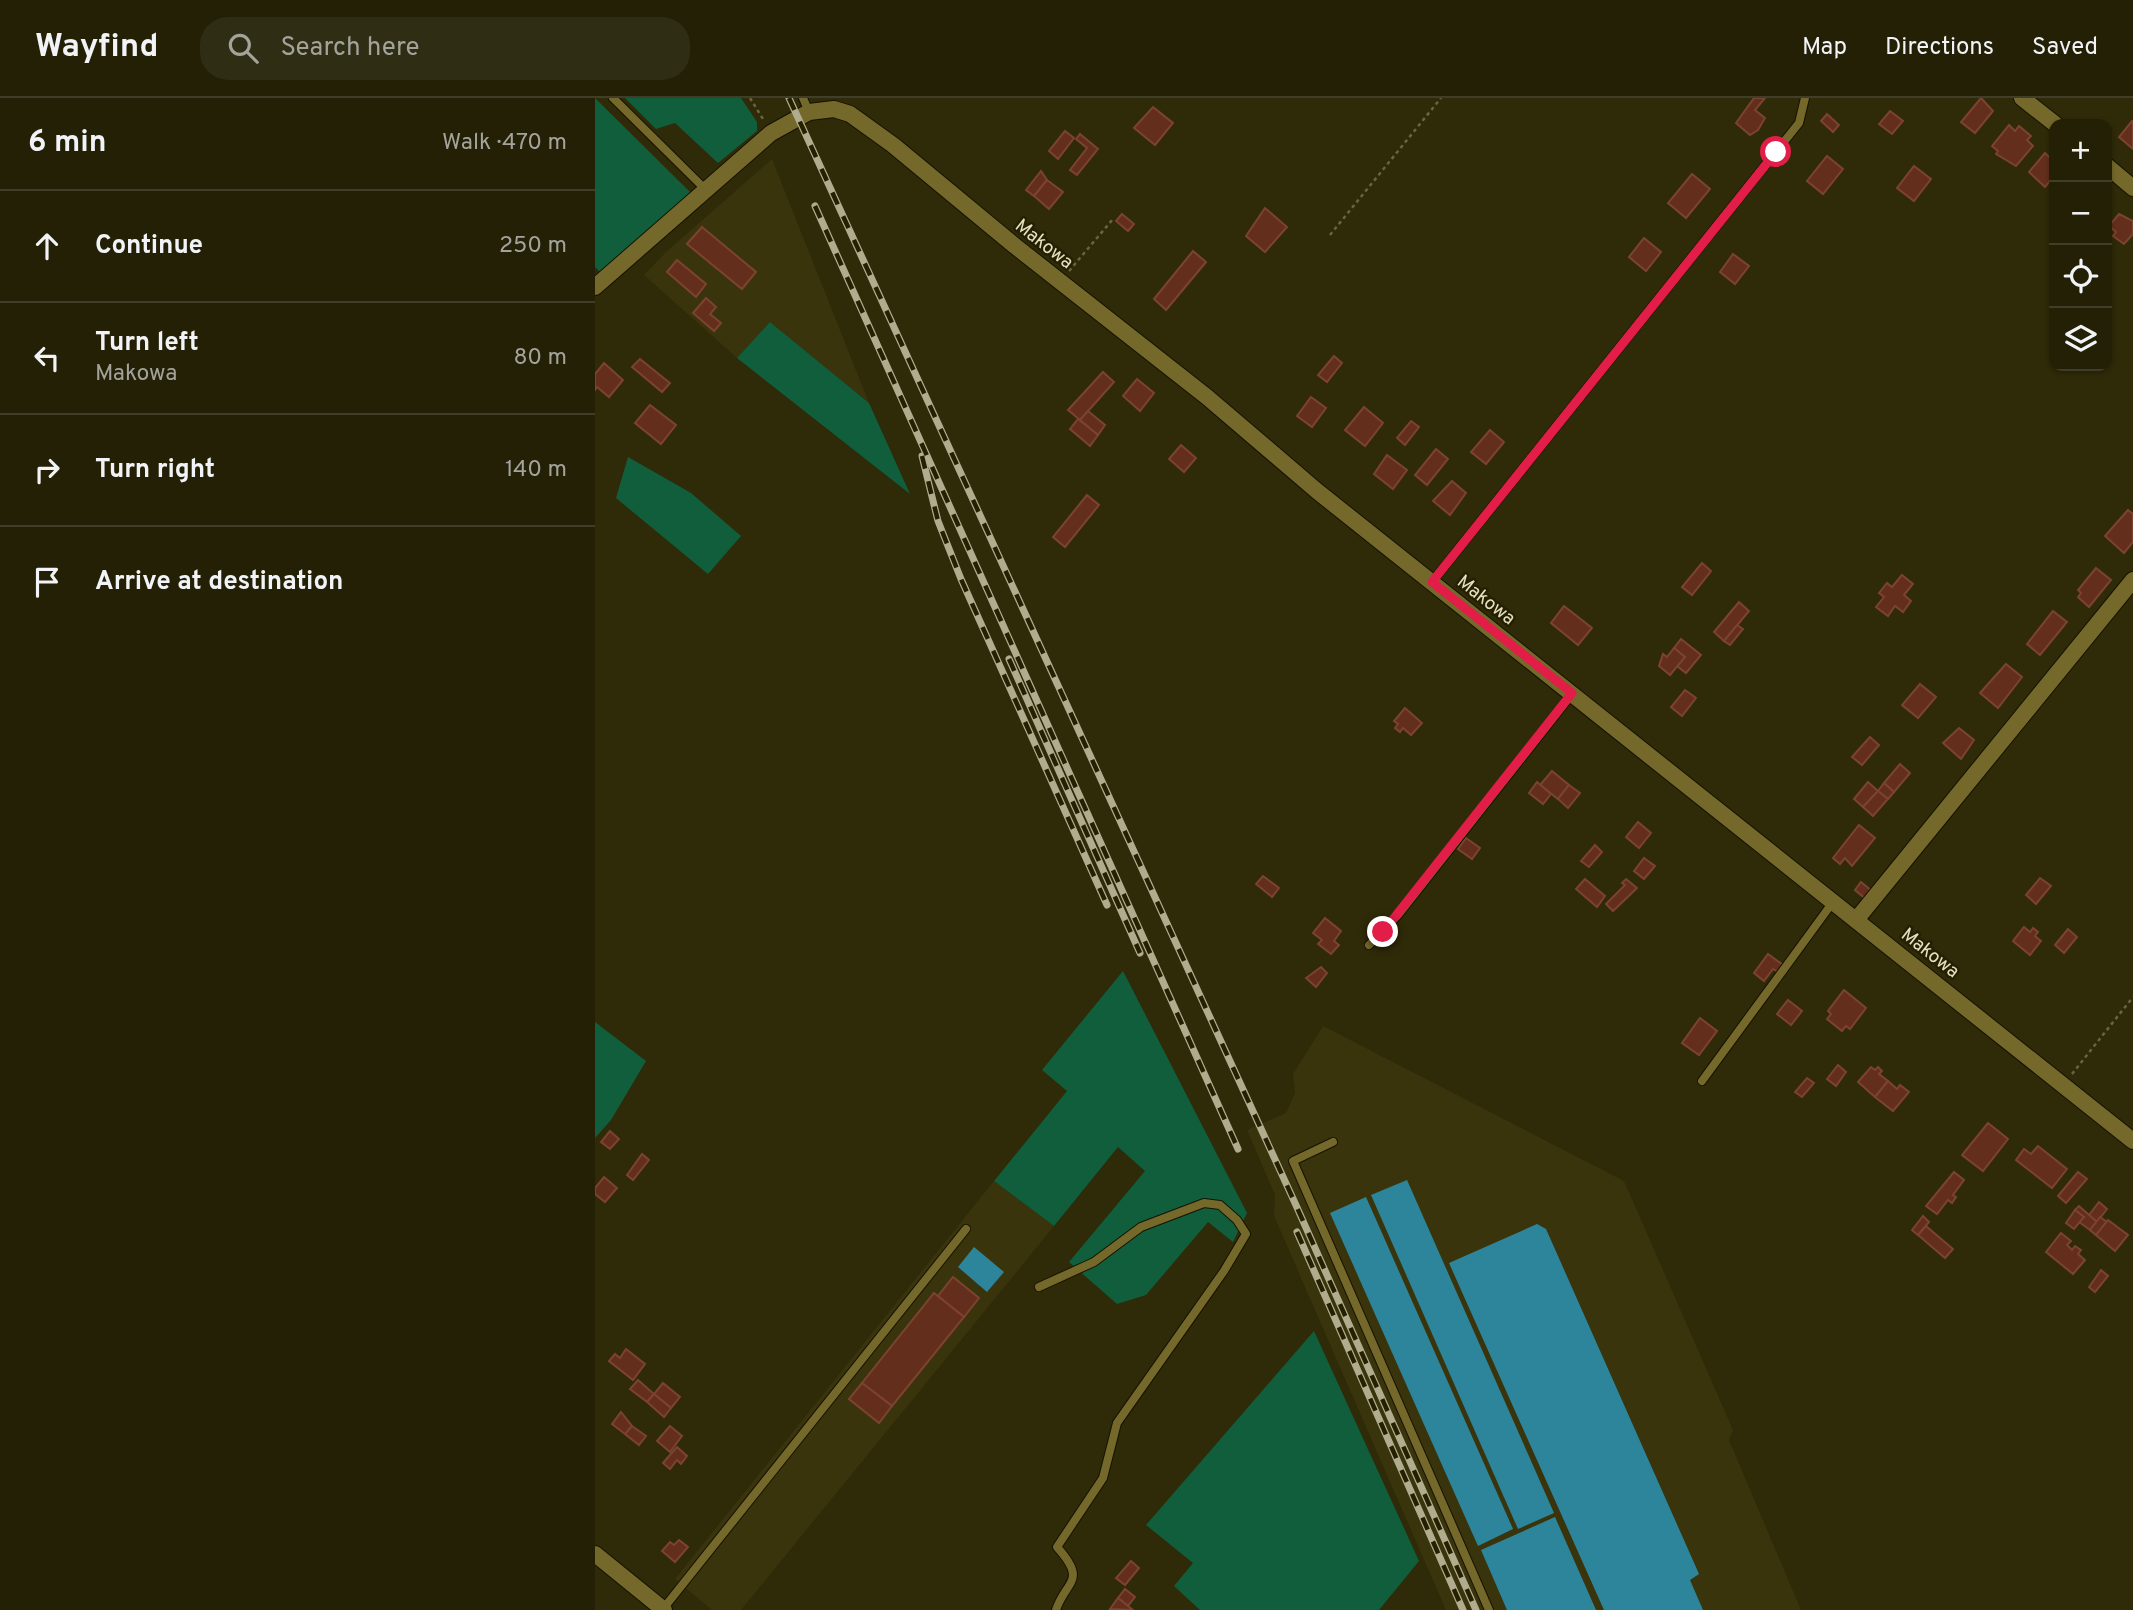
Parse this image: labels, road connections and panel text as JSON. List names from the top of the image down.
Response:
{
  "streets": {
    "street": ["Makowa"]
  },
  "page": {
    "header": "Wayfind",
    "search": "Search here",
    "nav": ["Map", "Directions", "Saved"],
    "heading": ["6 min", "Walk · 470 m"],
    "map_buttons": ["+", "−"],
    "list": [
      ["Continue", "250 m"],
      ["Turn left", "Makowa", "80 m"],
      ["Turn right", "140 m"],
      "Arrive at destination"
    ]
  }
}
